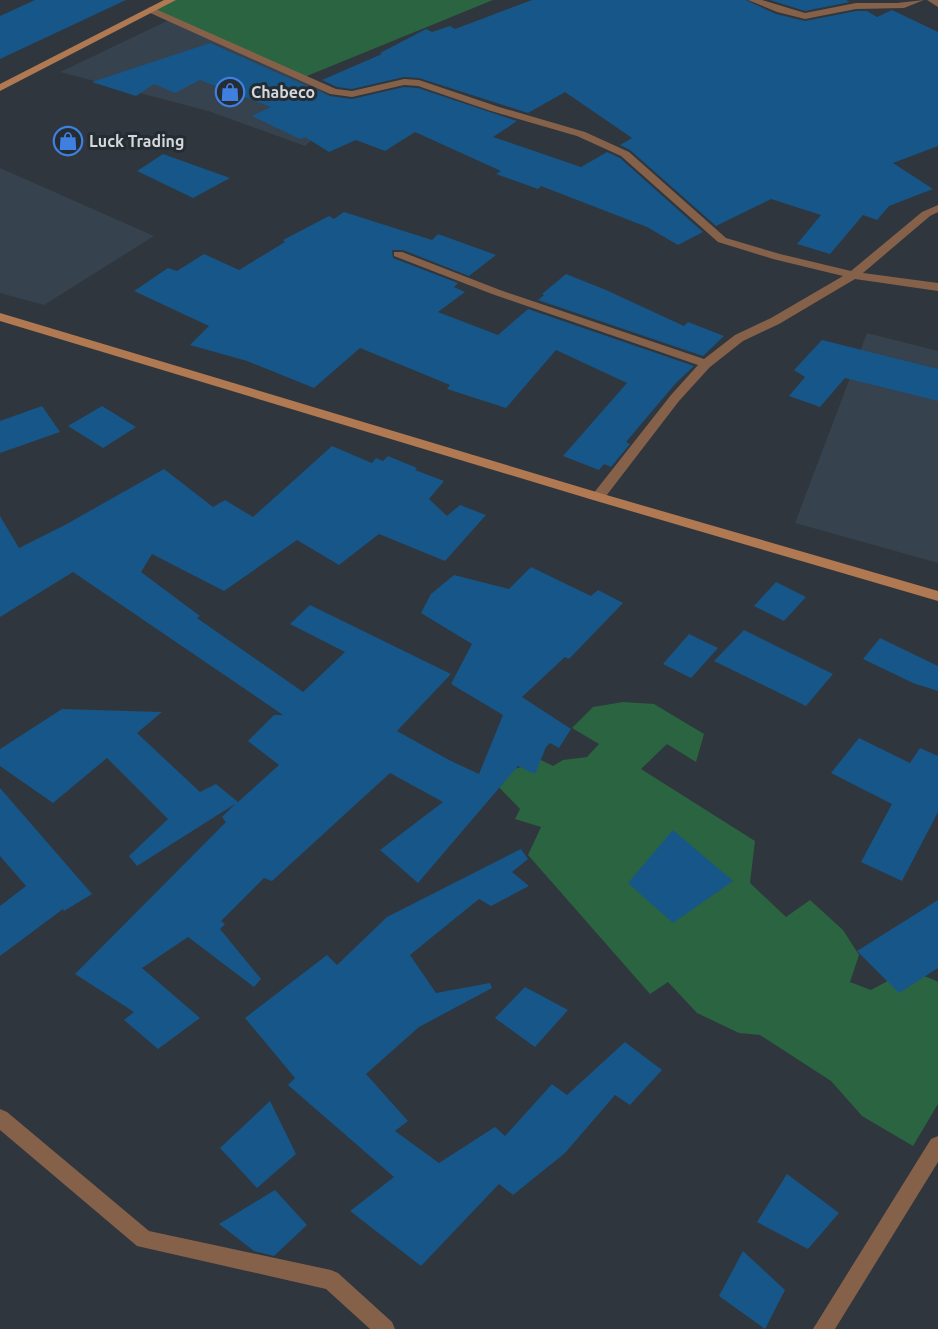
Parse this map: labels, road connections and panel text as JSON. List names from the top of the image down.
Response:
{
  "places": {
    "shop": ["Chabeco", "Luck Trading"]
  }
}
